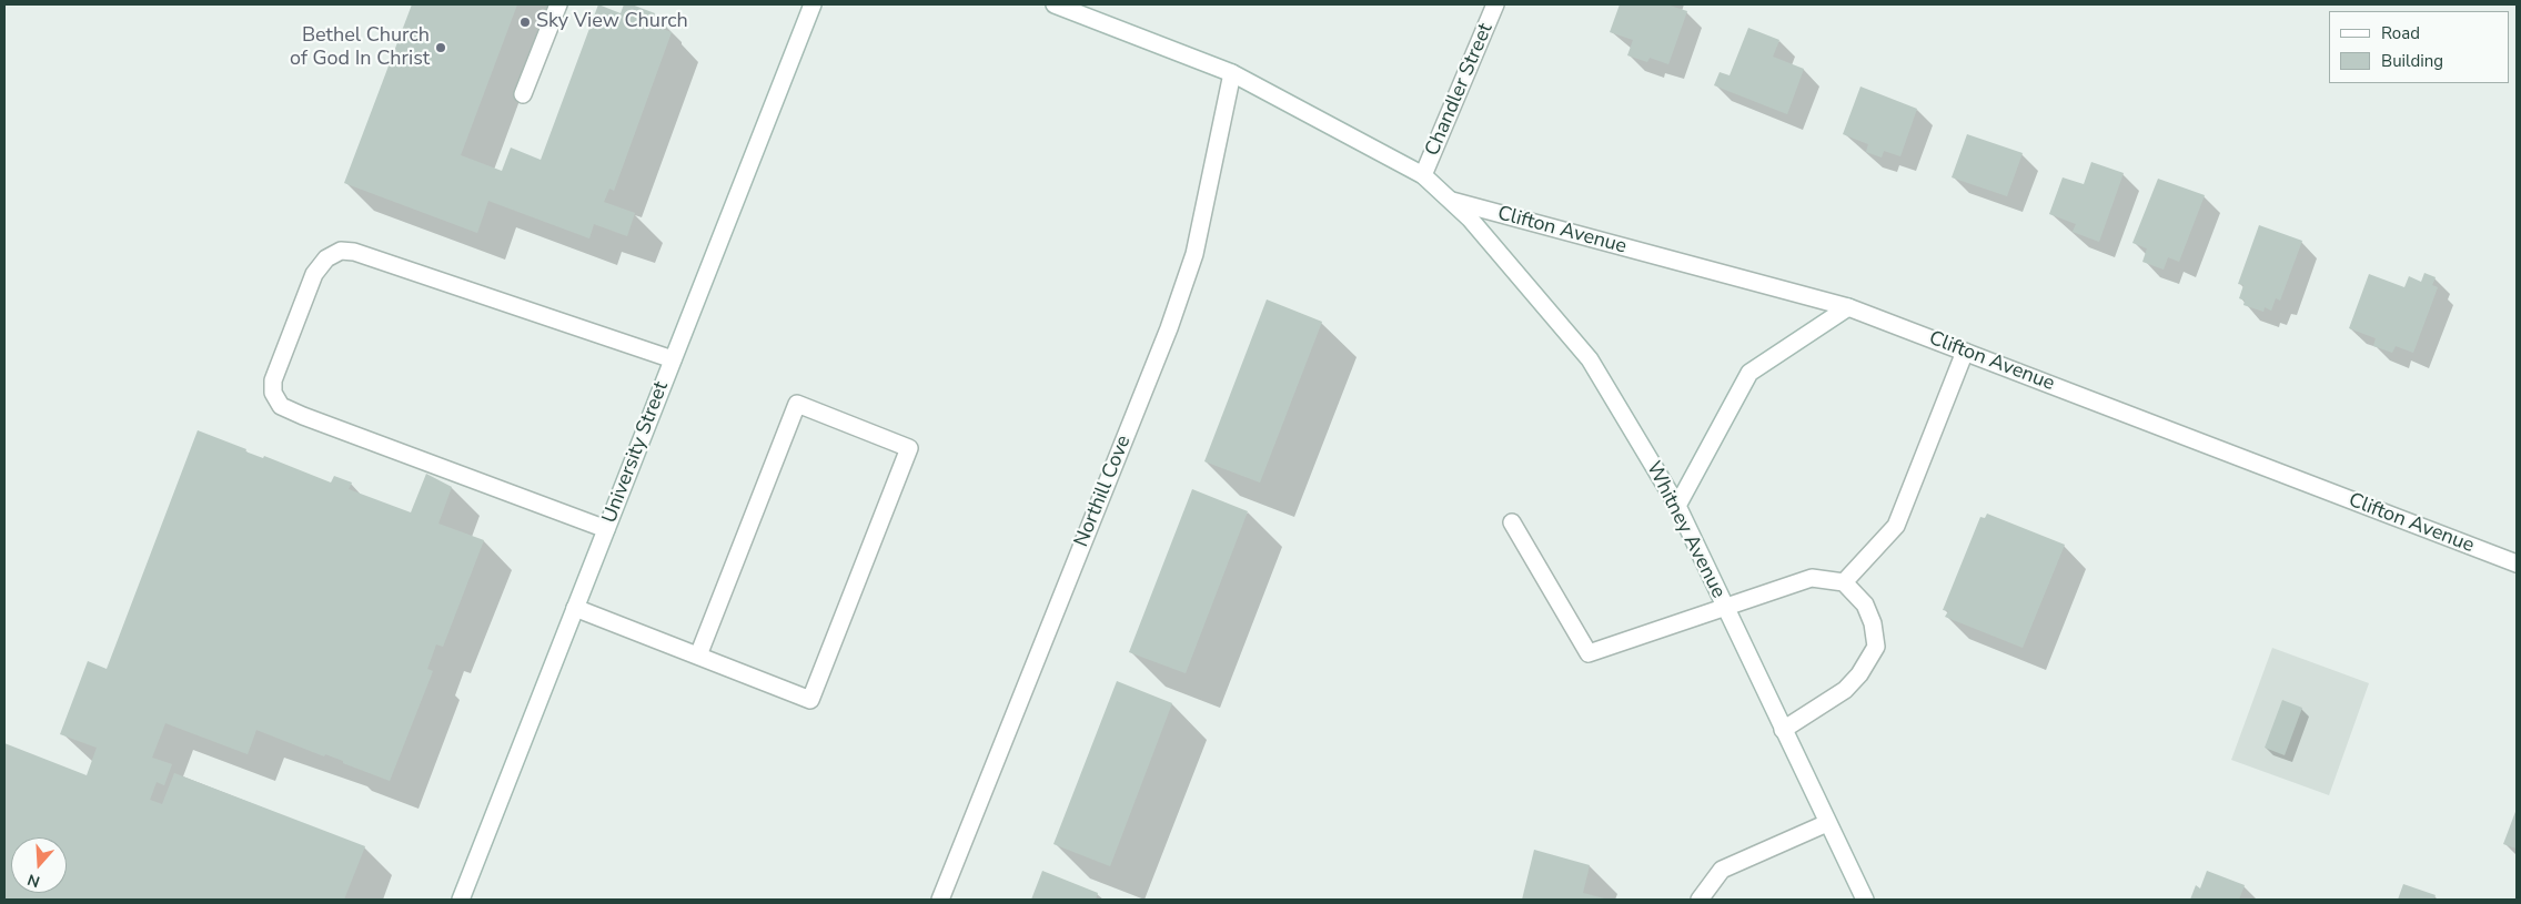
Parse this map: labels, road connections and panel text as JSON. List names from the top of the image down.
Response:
{
  "streets": {
    "street": [
      "Chandler Street",
      "Clifton Avenue",
      "University Street",
      "Northill Cove",
      "Whitney Avenue"
    ]
  },
  "crossings": [
    ["Chandler Street", "Whitney Avenue"],
    ["Clifton Avenue", "Whitney Avenue"]
  ],
  "places": ["Sky View Church", "Bethel Church of God In Christ"],
  "legend": ["Road", "Building"],
  "north": "bottom"
}
